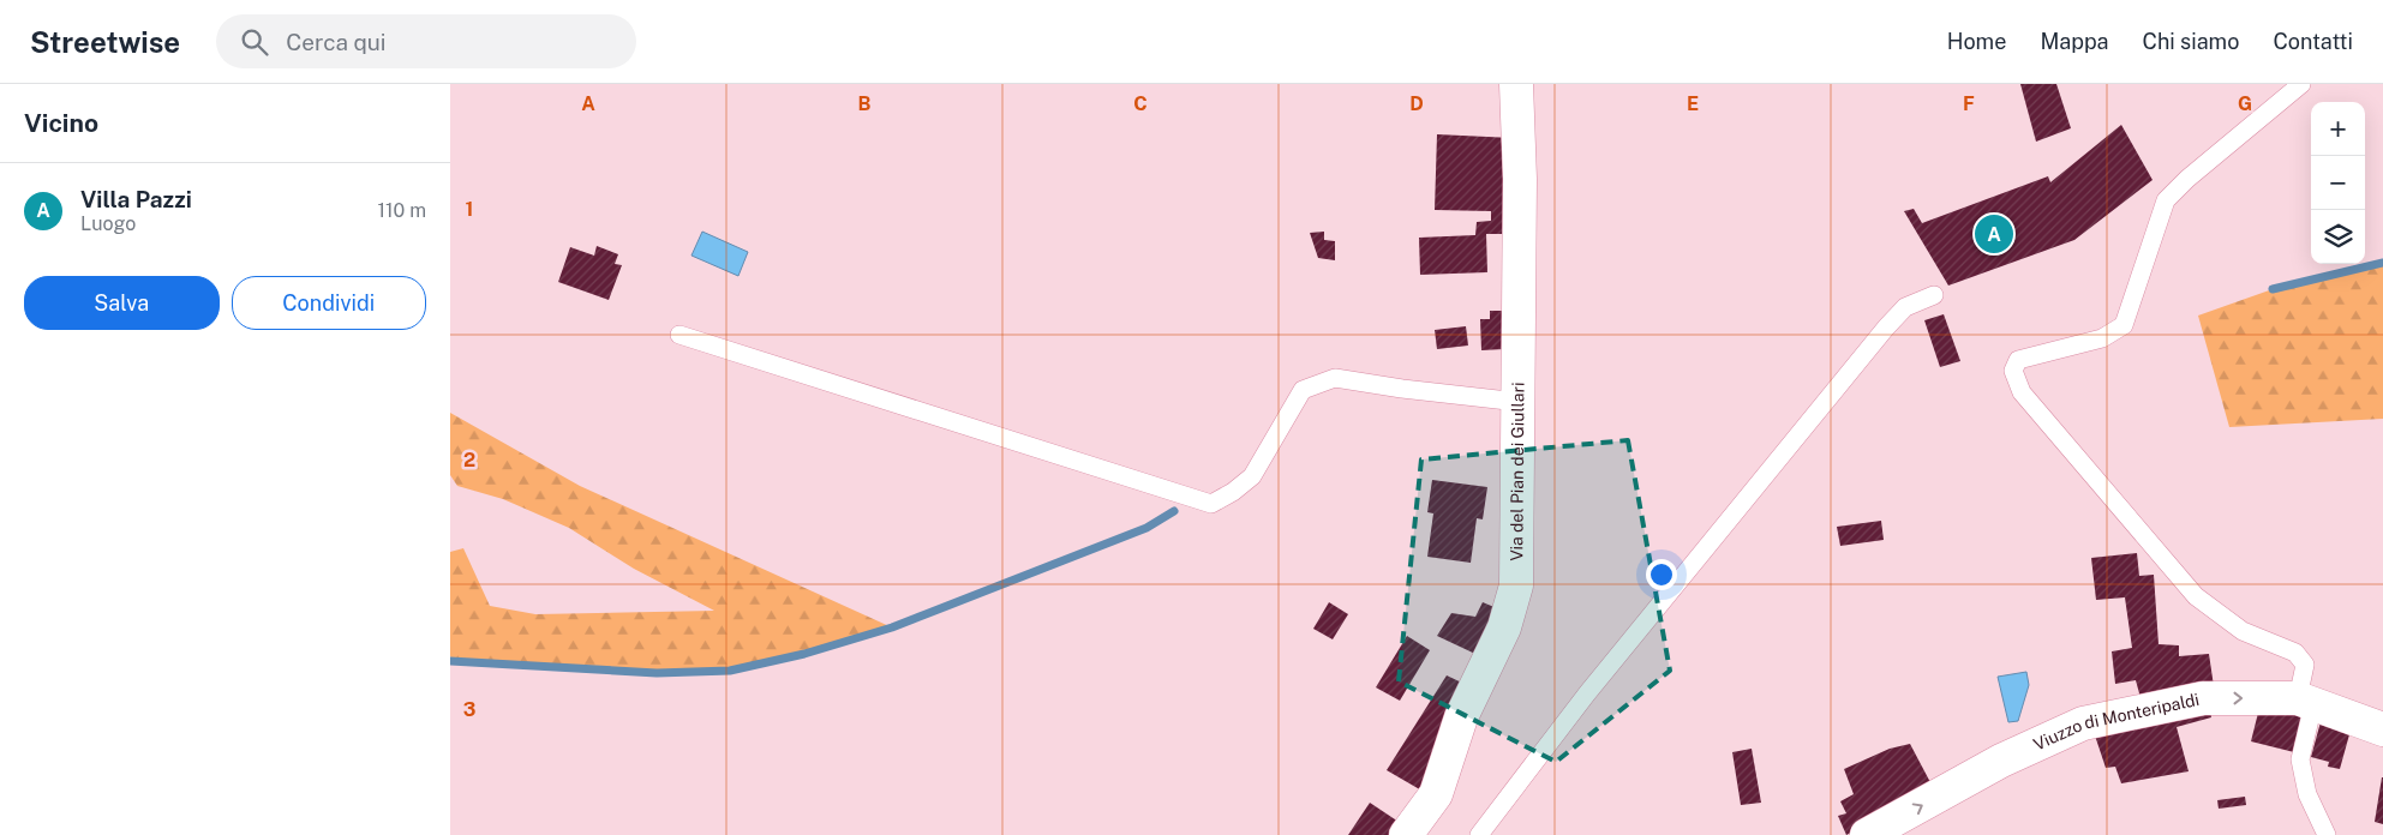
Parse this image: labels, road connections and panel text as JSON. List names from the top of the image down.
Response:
{
  "streets": {
    "street": ["Via del Pian dei Giullari", "Viuzzo di Monteripaldi"]
  },
  "one_way": ["Viuzzo di Monteripaldi"],
  "page": {
    "header": "Streetwise",
    "search": "Cerca qui",
    "nav": [
      "Home",
      "Mappa",
      "Chi siamo",
      "Contatti"
    ],
    "heading": "Vicino",
    "map_buttons": ["+", "−"],
    "list": [
      {
        "mark": "A",
        "name": "Villa Pazzi",
        "note": "Luogo",
        "value": "110 m"
      }
    ],
    "pins": "A",
    "buttons": ["Salva", "Condividi"]
  },
  "grid": {
    "columns": [
      "A",
      "B",
      "C",
      "D",
      "E",
      "F",
      "G"
    ],
    "rows": ["1", "2", "3"]
  }
}
